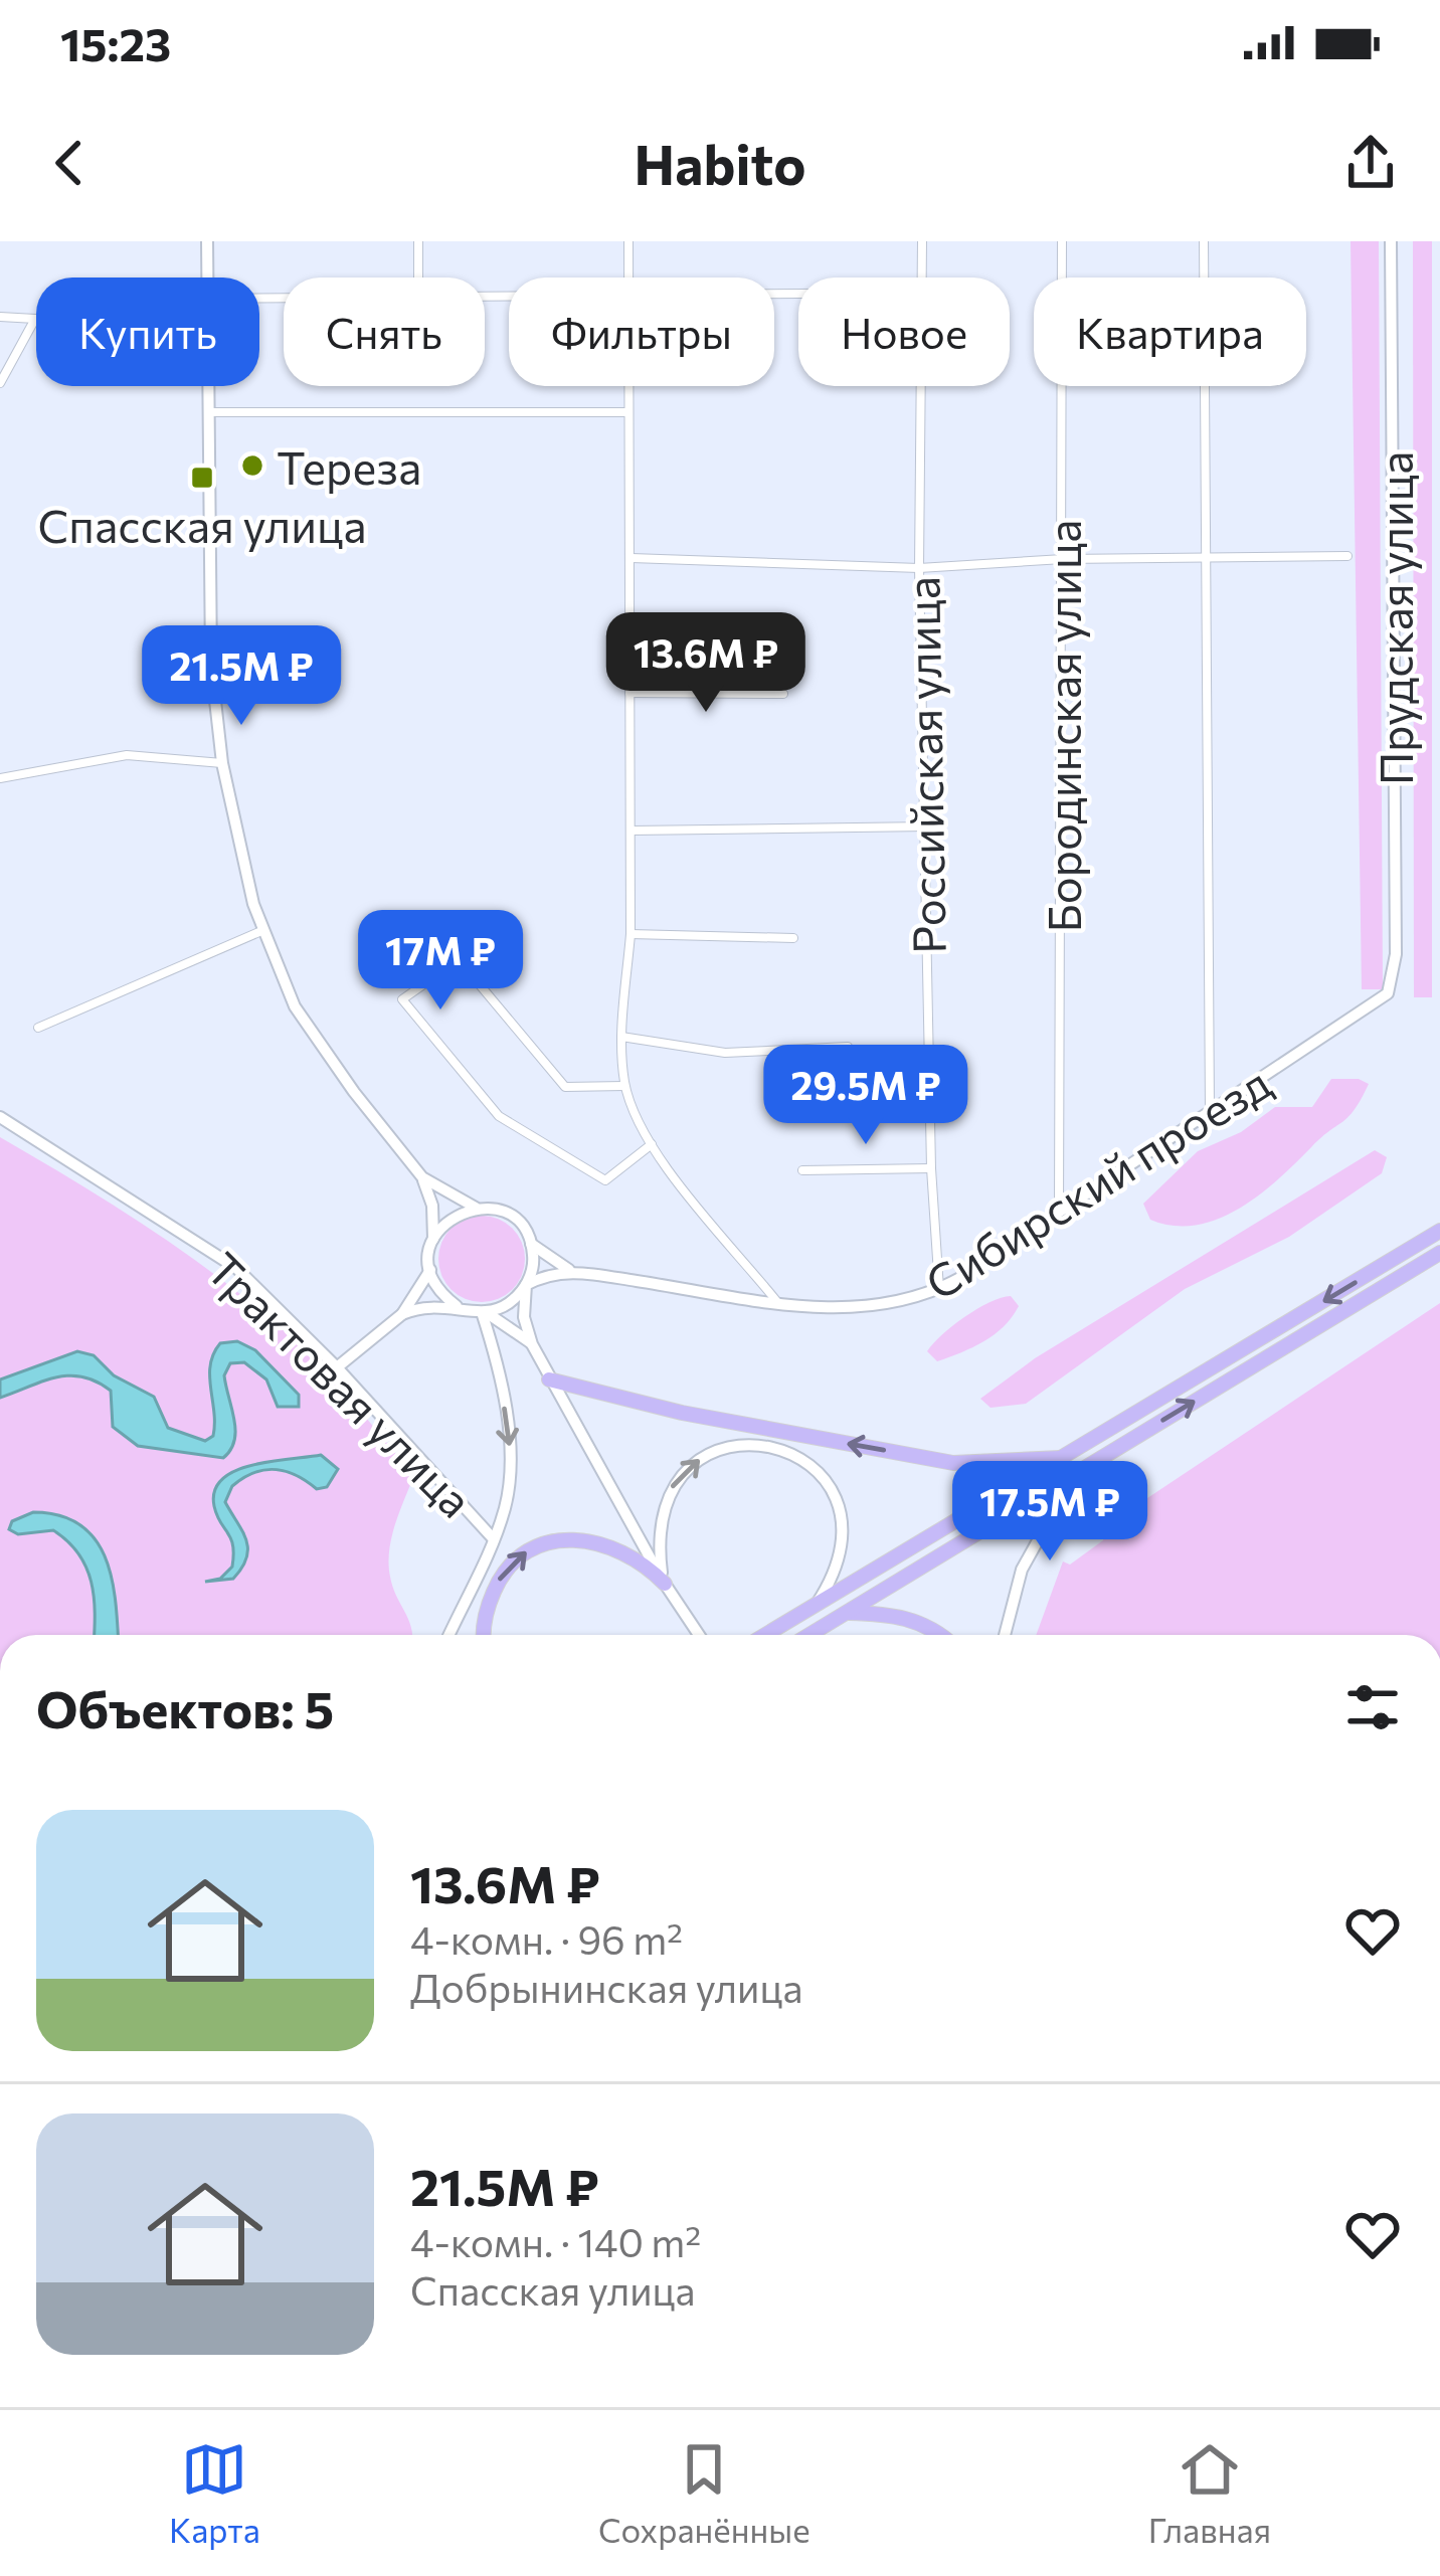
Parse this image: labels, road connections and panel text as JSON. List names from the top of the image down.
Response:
{
  "streets": {
    "street": [
      "Прудская улица",
      "Бородинская улица",
      "Российская улица",
      "Сибирский проезд",
      "Трактовая улица"
    ]
  },
  "crossings": [
    ["Прудская улица", "Сибирский проезд"],
    ["Бородинская улица", "Сибирский проезд"],
    ["Российская улица", "Сибирский проезд"]
  ],
  "places": {
    "other": ["Тереза"],
    "transit": ["Спасская улица"]
  },
  "page": {
    "status": "15:23",
    "header": "Habito",
    "chip": [
      "Купить",
      "Снять",
      "Фильтры",
      "Новое",
      "Квартира"
    ],
    "price": [
      "13.6M ₽",
      "21.5M ₽",
      "17M ₽",
      "29.5M ₽",
      "17.5M ₽"
    ],
    "heading": "Объектов: 5",
    "list": [
      {
        "name": "13.6M ₽",
        "note": "4-комн. · 96 m² · Добрынинская улица"
      },
      {
        "name": "21.5M ₽",
        "note": "4-комн. · 140 m² · Спасская улица"
      }
    ],
    "tabs": ["Карта", "Сохранённые", "Главная"]
  }
}
